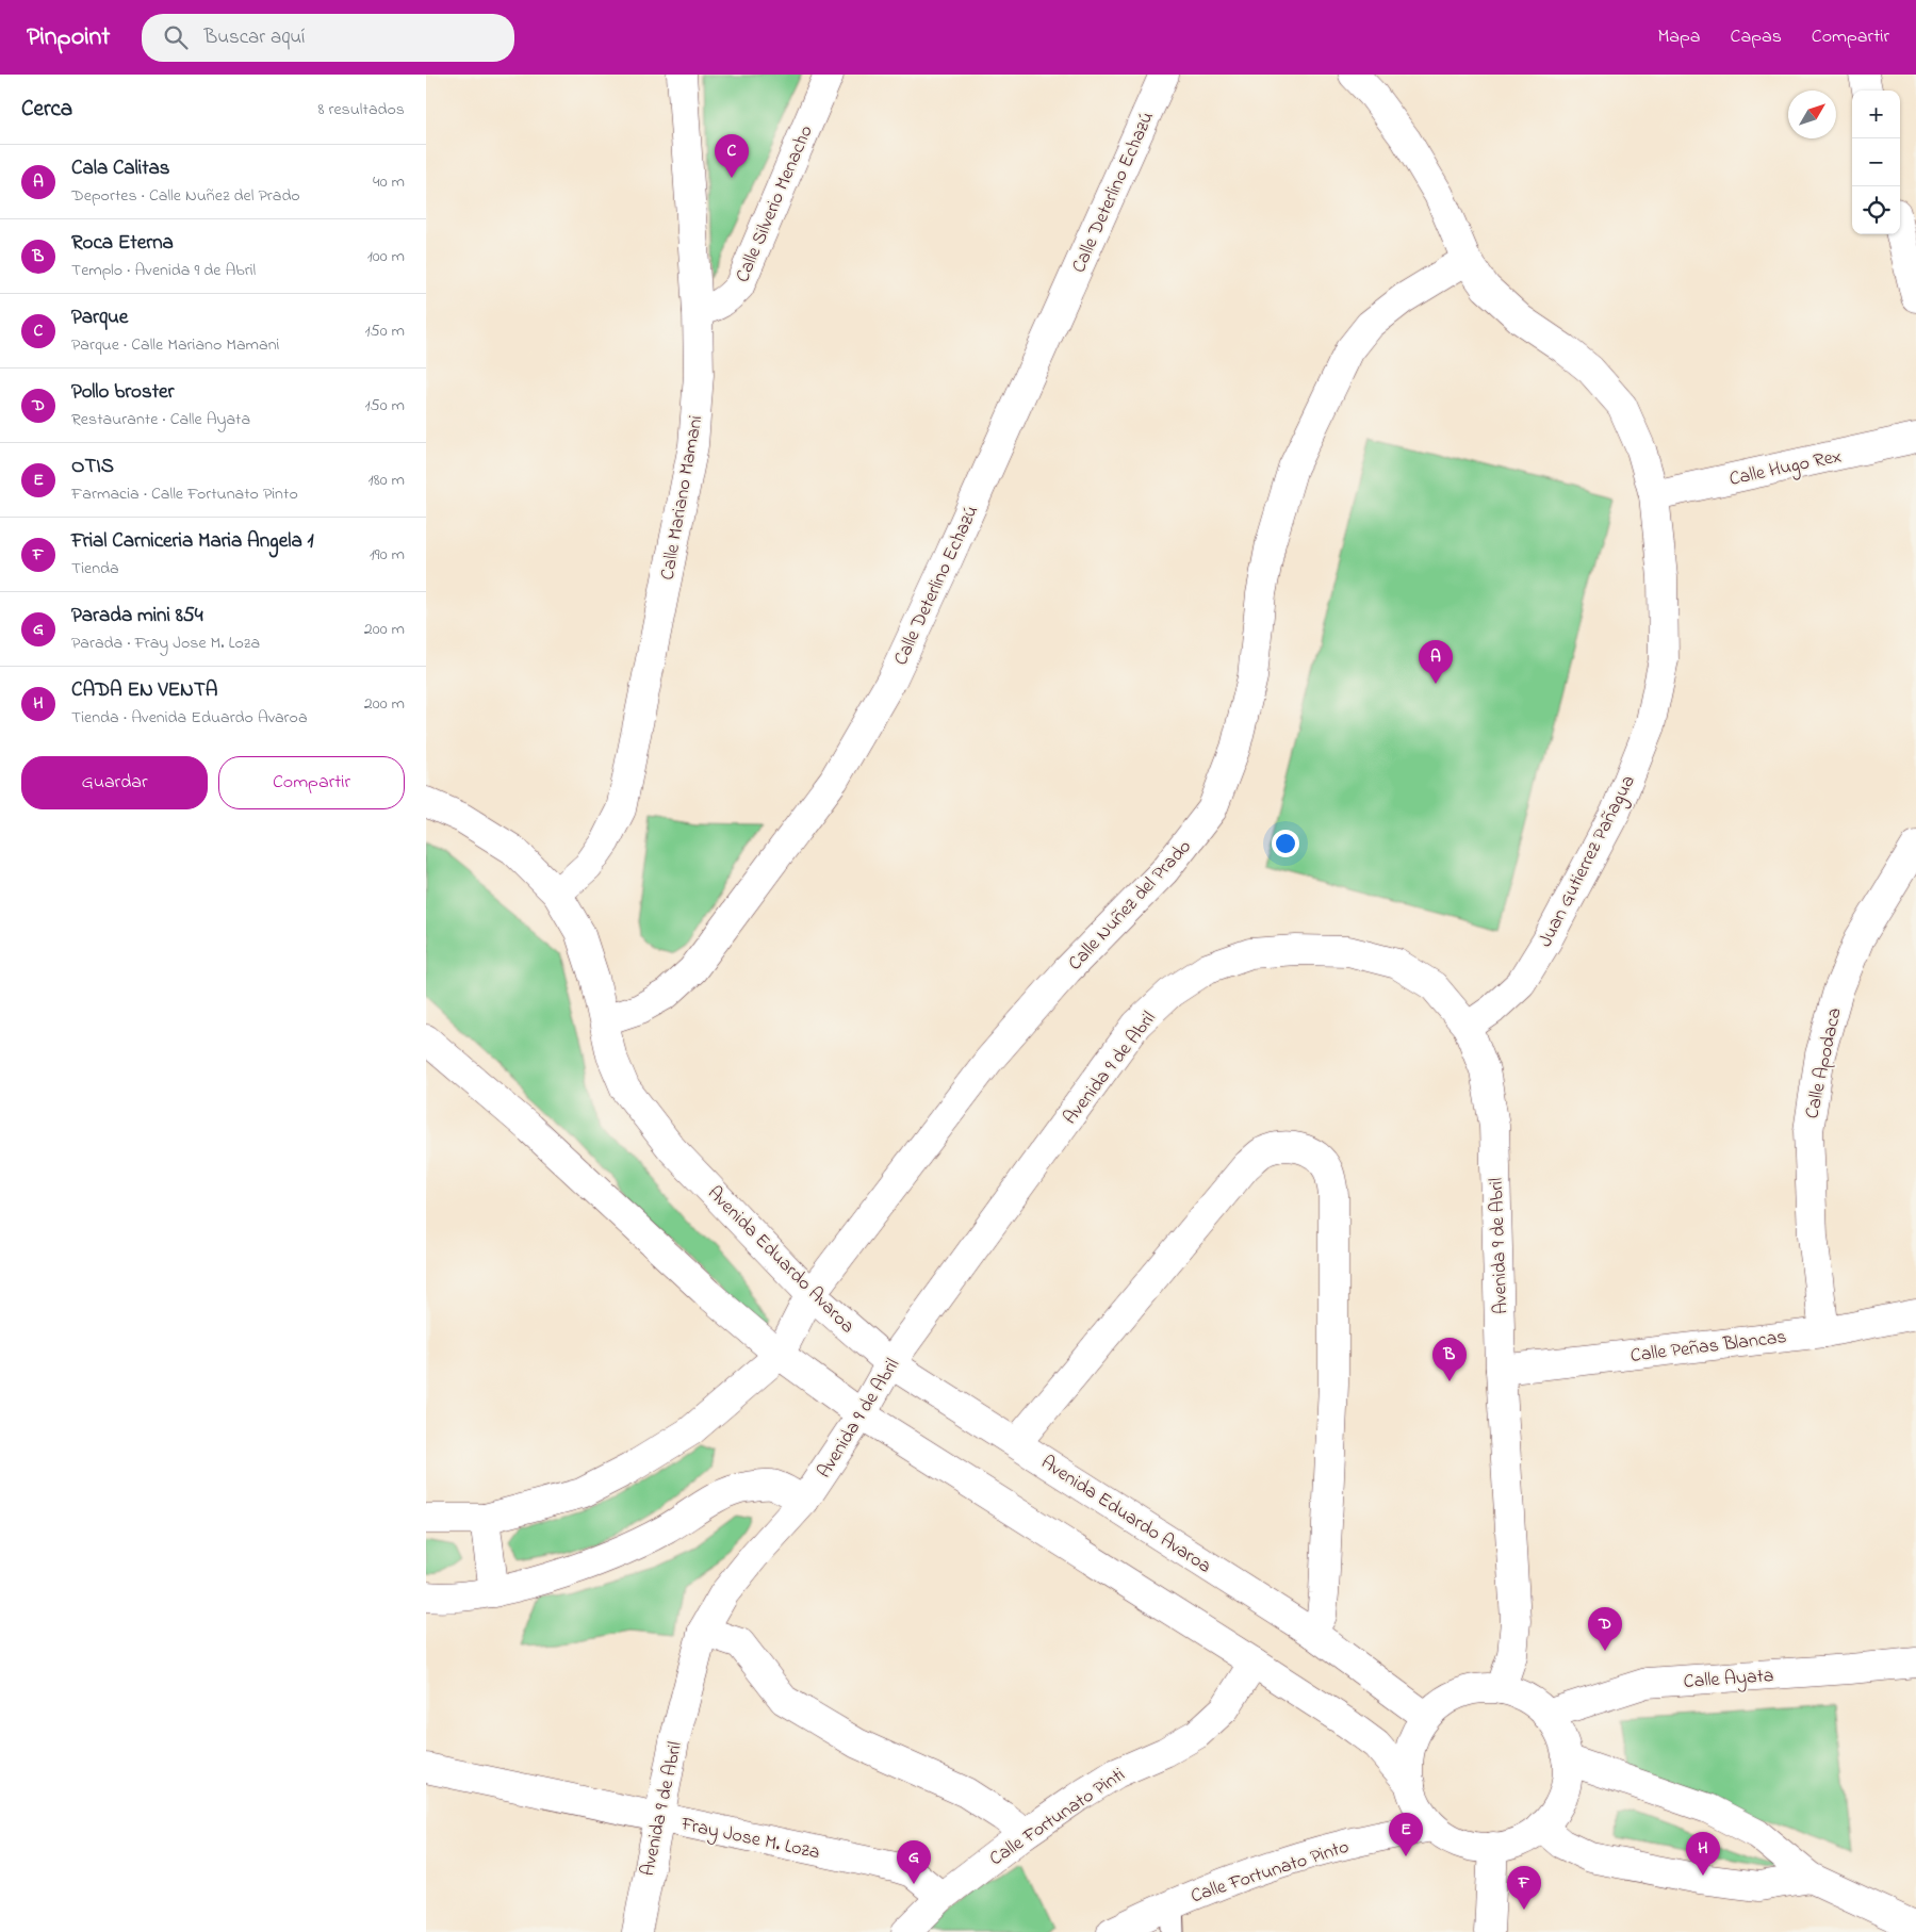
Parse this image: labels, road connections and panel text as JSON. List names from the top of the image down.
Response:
{
  "streets": {
    "street": [
      "Calle Deterlino Echazú",
      "Calle Silverio Menacho",
      "Calle Hugo Rex",
      "Calle Mariano Mamani",
      "Juan Gutierrez Pañagua",
      "Calle Nuñez del Prado",
      "Calle Apodaca",
      "Avenida 9 de Abril",
      "Avenida Eduardo Avaroa",
      "Calle Peñas Blancas",
      "Calle Ayata",
      "Calle Fortunato Pinti",
      "Fray Jose M. Loza",
      "Calle Fortunato Pinto"
    ]
  },
  "crossings": [
    ["Calle Deterlino Echazú", "Avenida Eduardo Avaroa"],
    ["Calle Silverio Menacho", "Calle Mariano Mamani"],
    ["Calle Hugo Rex", "Juan Gutierrez Pañagua"],
    ["Calle Mariano Mamani", "Avenida Eduardo Avaroa"],
    ["Juan Gutierrez Pañagua", "Calle Nuñez del Prado"],
    ["Juan Gutierrez Pañagua", "Avenida 9 de Abril"],
    ["Calle Nuñez del Prado", "Avenida Eduardo Avaroa"],
    ["Calle Apodaca", "Calle Peñas Blancas"],
    ["Avenida 9 de Abril", "Avenida Eduardo Avaroa"],
    ["Avenida 9 de Abril", "Calle Peñas Blancas"],
    ["Avenida 9 de Abril", "Calle Ayata"],
    ["Avenida 9 de Abril", "Fray Jose M. Loza"],
    ["Avenida 9 de Abril", "Calle Fortunato Pinto"],
    ["Avenida Eduardo Avaroa", "Calle Ayata"],
    ["Avenida Eduardo Avaroa", "Calle Fortunato Pinto"],
    ["Calle Ayata", "Calle Fortunato Pinto"],
    ["Calle Fortunato Pinti", "Fray Jose M. Loza"]
  ],
  "north": "top right",
  "page": {
    "header": "Pinpoint",
    "search": "Buscar aquí",
    "nav": ["Mapa", "Capas", "Compartir"],
    "heading": ["Cerca", "8 resultados"],
    "map_buttons": ["+", "−"],
    "pins": [
      "C",
      "A",
      "B",
      "D",
      "E",
      "H",
      "G",
      "F"
    ],
    "list": [
      {
        "mark": "A",
        "name": "Cala Calitas",
        "note": "Deportes · Calle Nuñez del Prado",
        "value": "40 m"
      },
      {
        "mark": "B",
        "name": "Roca Eterna",
        "note": "Templo · Avenida 9 de Abril",
        "value": "100 m"
      },
      {
        "mark": "C",
        "name": "Parque",
        "note": "Parque · Calle Mariano Mamani",
        "value": "150 m"
      },
      {
        "mark": "D",
        "name": "Pollo broster",
        "note": "Restaurante · Calle Ayata",
        "value": "150 m"
      },
      {
        "mark": "E",
        "name": "OTIS",
        "note": "Farmacia · Calle Fortunato Pinto",
        "value": "180 m"
      },
      {
        "mark": "F",
        "name": "Frial Carniceria Maria Angela 1",
        "note": "Tienda",
        "value": "190 m"
      },
      {
        "mark": "G",
        "name": "Parada mini 854",
        "note": "Parada · Fray Jose M. Loza",
        "value": "200 m"
      },
      {
        "mark": "H",
        "name": "CADA EN VENTA",
        "note": "Tienda · Avenida Eduardo Avaroa",
        "value": "200 m"
      }
    ],
    "buttons": ["Guardar", "Compartir"]
  }
}
